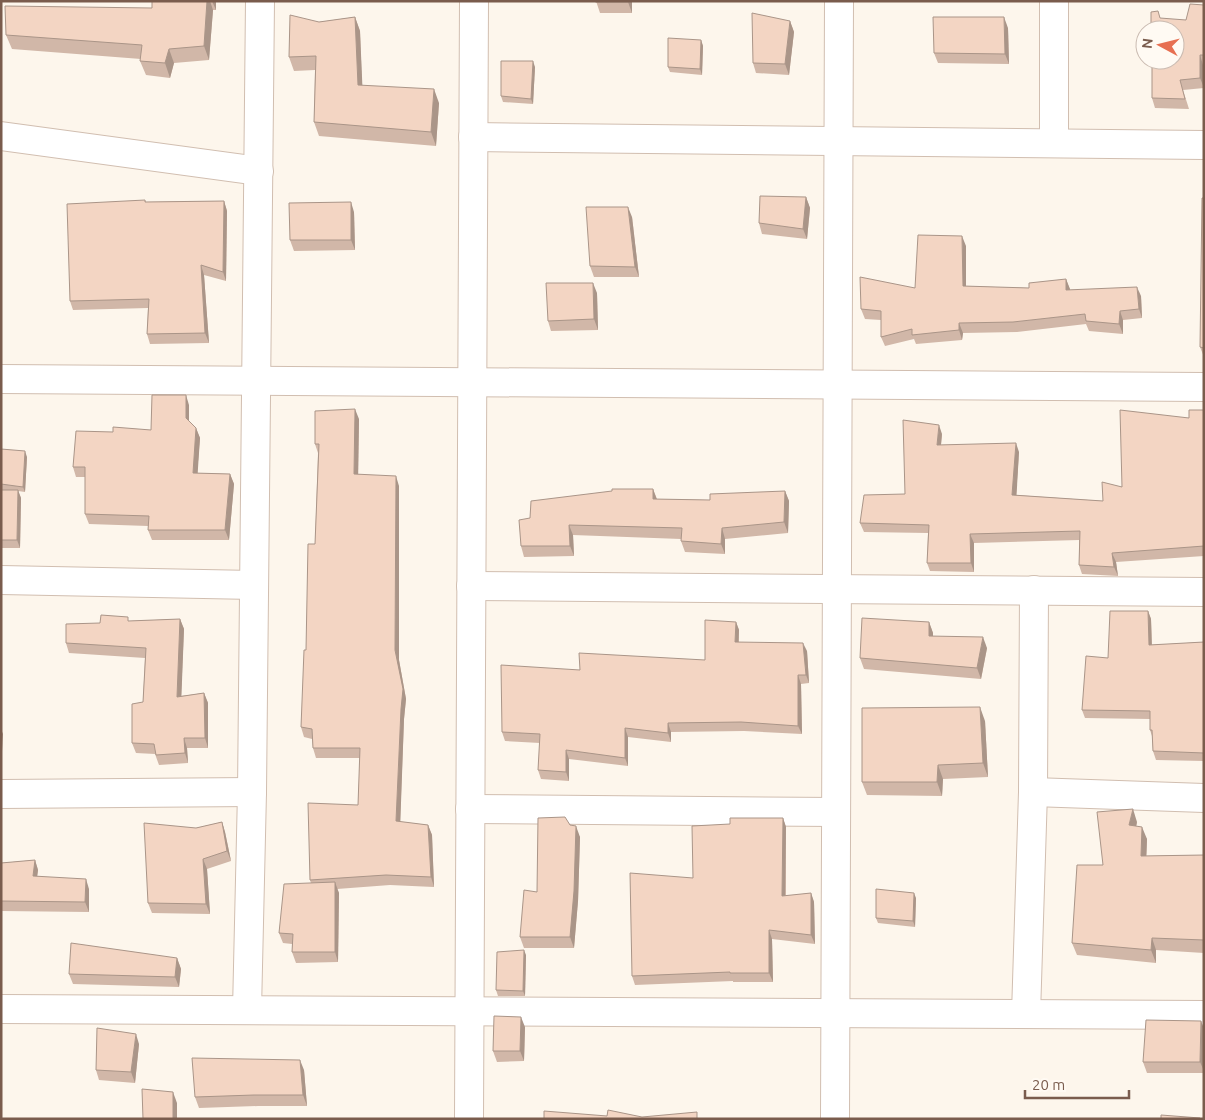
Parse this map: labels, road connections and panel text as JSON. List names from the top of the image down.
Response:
{
  "scale_bar": "20 m",
  "north": "left"
}
